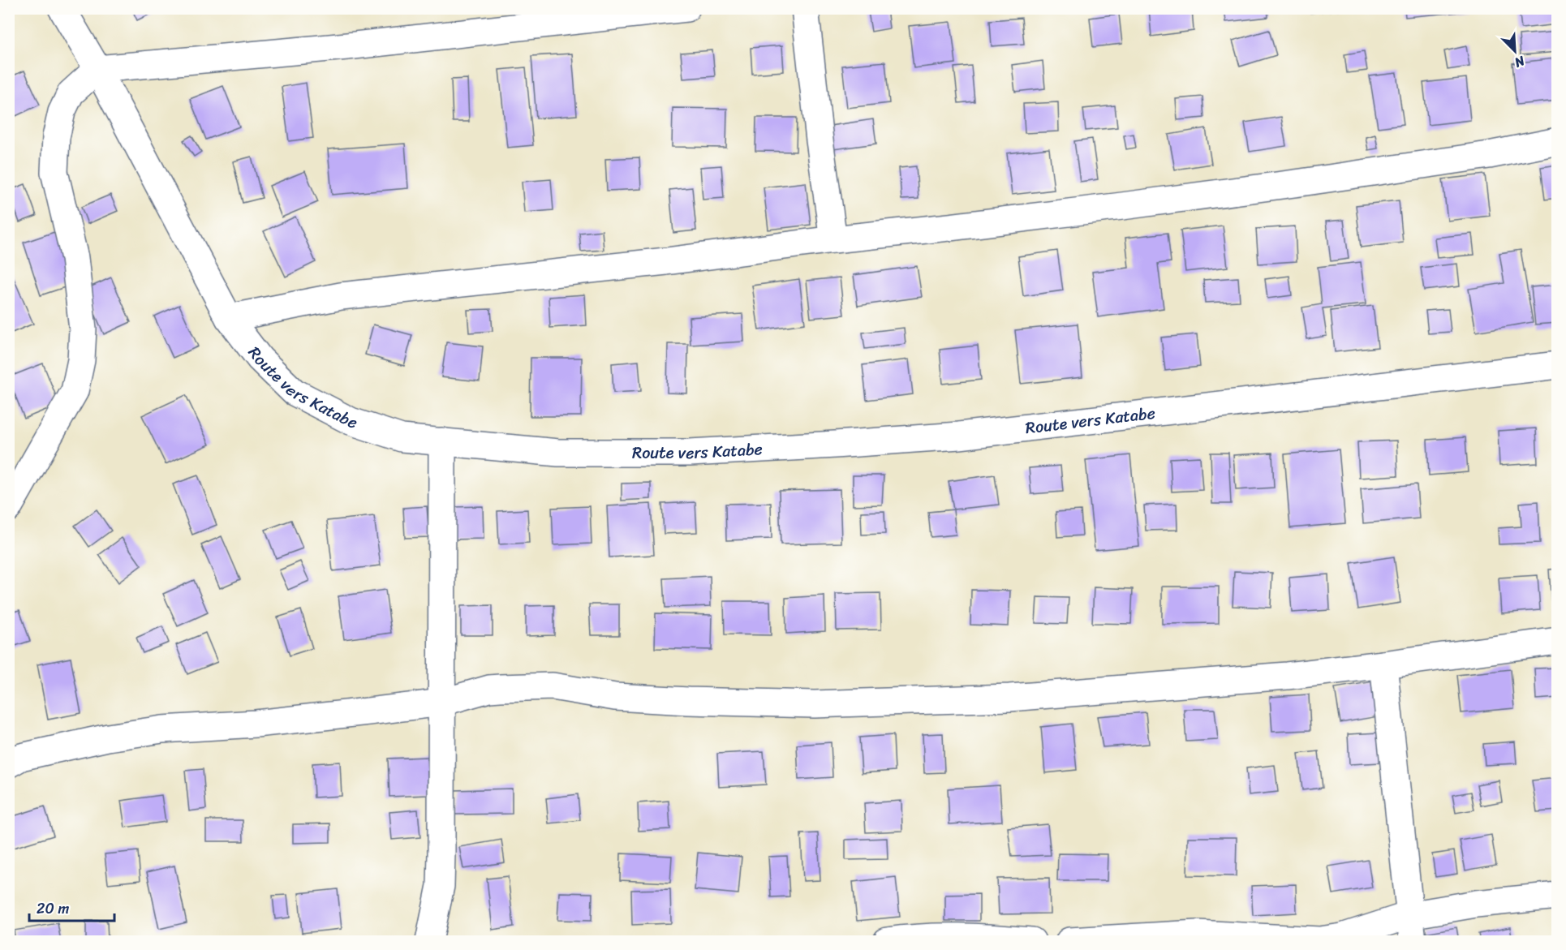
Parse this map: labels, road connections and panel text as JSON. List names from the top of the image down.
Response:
{
  "streets": {
    "street": ["Route vers Katabe"]
  },
  "scale_bar": "20 m",
  "north": "bottom right"
}
